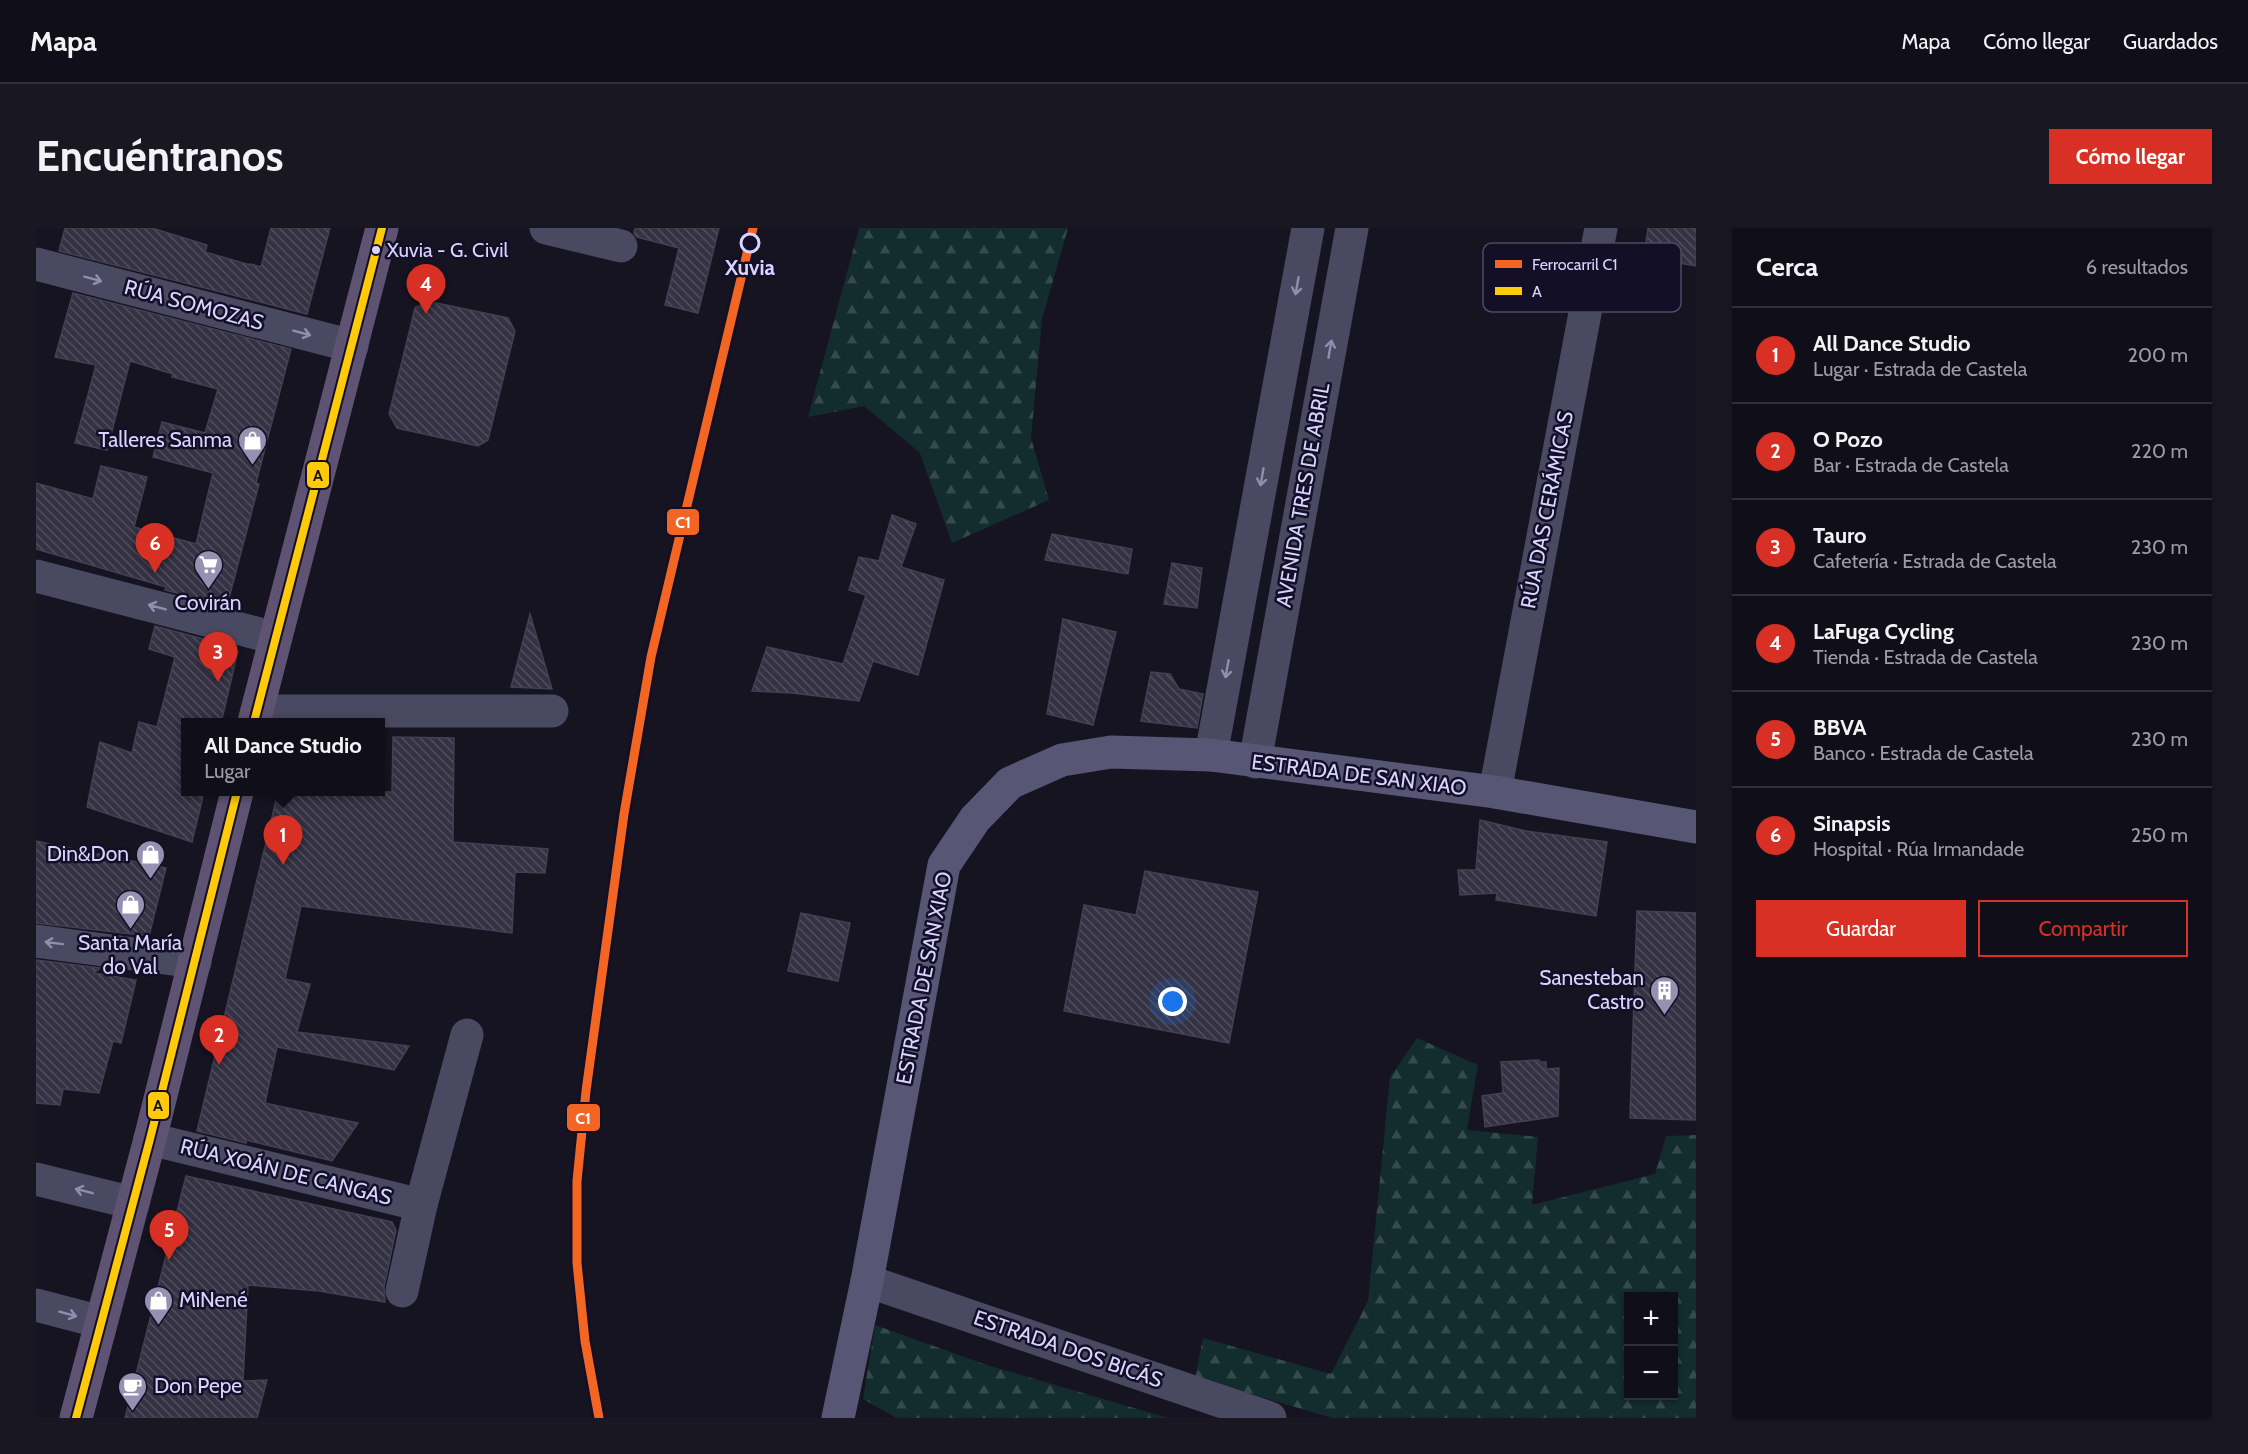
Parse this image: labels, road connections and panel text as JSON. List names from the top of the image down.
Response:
{
  "streets": {
    "street": [
      "RÚA SOMOZAS",
      "AVENIDA TRES DE ABRIL",
      "RÚA DAS CERÁMICAS",
      "ESTRADA DE SAN XIAO",
      "RÚA XOÁN DE CANGAS",
      "ESTRADA DOS BICÁS"
    ]
  },
  "crossings": [
    ["AVENIDA TRES DE ABRIL", "ESTRADA DE SAN XIAO"],
    ["RÚA DAS CERÁMICAS", "ESTRADA DE SAN XIAO"],
    ["ESTRADA DE SAN XIAO", "ESTRADA DOS BICÁS"]
  ],
  "one_way": ["RÚA SOMOZAS"],
  "places": {
    "other": ["Xuvia", "Xuvia - G. Civil"],
    "shop": [
      "Talleres Sanma",
      "Din&Don",
      "Santa María do Val",
      "MiNené"
    ],
    "supermarket": ["Covirán"],
    "building": ["Sanesteban Castro"],
    "cafe": ["Don Pepe"]
  },
  "lines": ["rail line C1", "transit line A"],
  "legend": ["Ferrocarril C1", "A"],
  "page": {
    "header": "Mapa",
    "nav": ["Mapa", "Cómo llegar", "Guardados"],
    "buttons": [
      "Cómo llegar",
      ["Guardar", "Compartir"]
    ],
    "title": "Encuéntranos",
    "heading": ["Cerca", "6 resultados"],
    "pins": [
      "4",
      "6",
      "3",
      "1",
      "2",
      "5"
    ],
    "list": [
      {
        "mark": "1",
        "name": "All Dance Studio",
        "note": "Lugar · Estrada de Castela",
        "value": "200 m"
      },
      {
        "mark": "2",
        "name": "O Pozo",
        "note": "Bar · Estrada de Castela",
        "value": "220 m"
      },
      {
        "mark": "3",
        "name": "Tauro",
        "note": "Cafetería · Estrada de Castela",
        "value": "230 m"
      },
      {
        "mark": "4",
        "name": "LaFuga Cycling",
        "note": "Tienda · Estrada de Castela",
        "value": "230 m"
      },
      {
        "mark": "5",
        "name": "BBVA",
        "note": "Banco · Estrada de Castela",
        "value": "230 m"
      },
      {
        "mark": "6",
        "name": "Sinapsis",
        "note": "Hospital · Rúa Irmandade",
        "value": "250 m"
      }
    ],
    "popup": ["All Dance Studio", "Lugar"],
    "map_buttons": ["+", "−"]
  }
}
